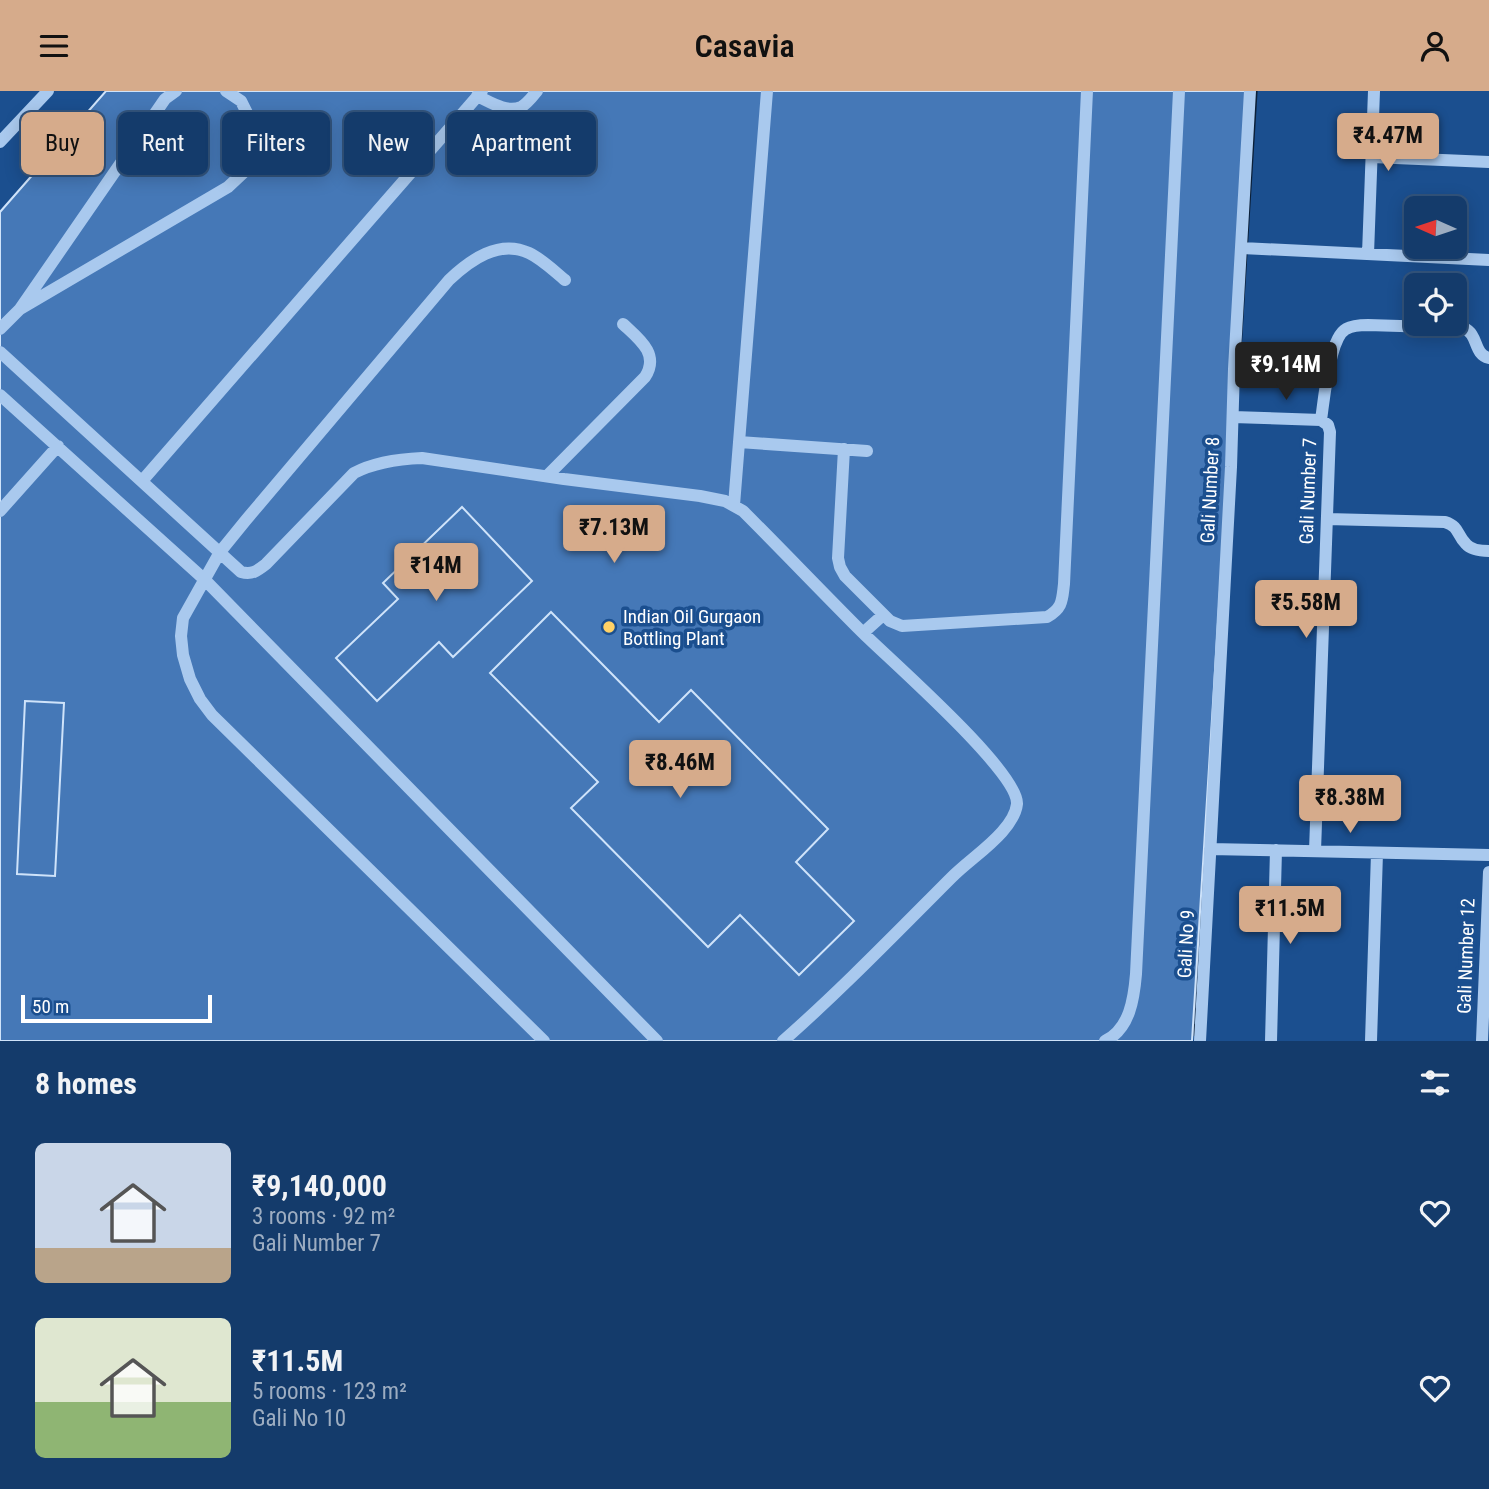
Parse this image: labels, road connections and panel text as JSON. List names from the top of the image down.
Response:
{
  "streets": {
    "street": [
      "Gali Number 8",
      "Gali Number 7",
      "Gali No 9",
      "Gali Number 12"
    ]
  },
  "crossings": [
    ["Gali Number 8", "Gali No 9"]
  ],
  "places": ["Indian Oil Gurgaon Bottling Plant"],
  "scale_bar": "50 m",
  "north": "left",
  "page": {
    "header": "Casavia",
    "chip": [
      "Buy",
      "Rent",
      "Filters",
      "New",
      "Apartment"
    ],
    "price": [
      "₹4.47M",
      "₹9.14M",
      "₹7.13M",
      "₹14M",
      "₹5.58M",
      "₹8.46M",
      "₹8.38M",
      "₹11.5M"
    ],
    "scale": "50 m",
    "heading": "8 homes",
    "list": [
      {
        "name": "₹9,140,000",
        "note": "3 rooms · 92 m² · Gali Number 7"
      },
      {
        "name": "₹11.5M",
        "note": "5 rooms · 123 m² · Gali No 10"
      }
    ]
  }
}
